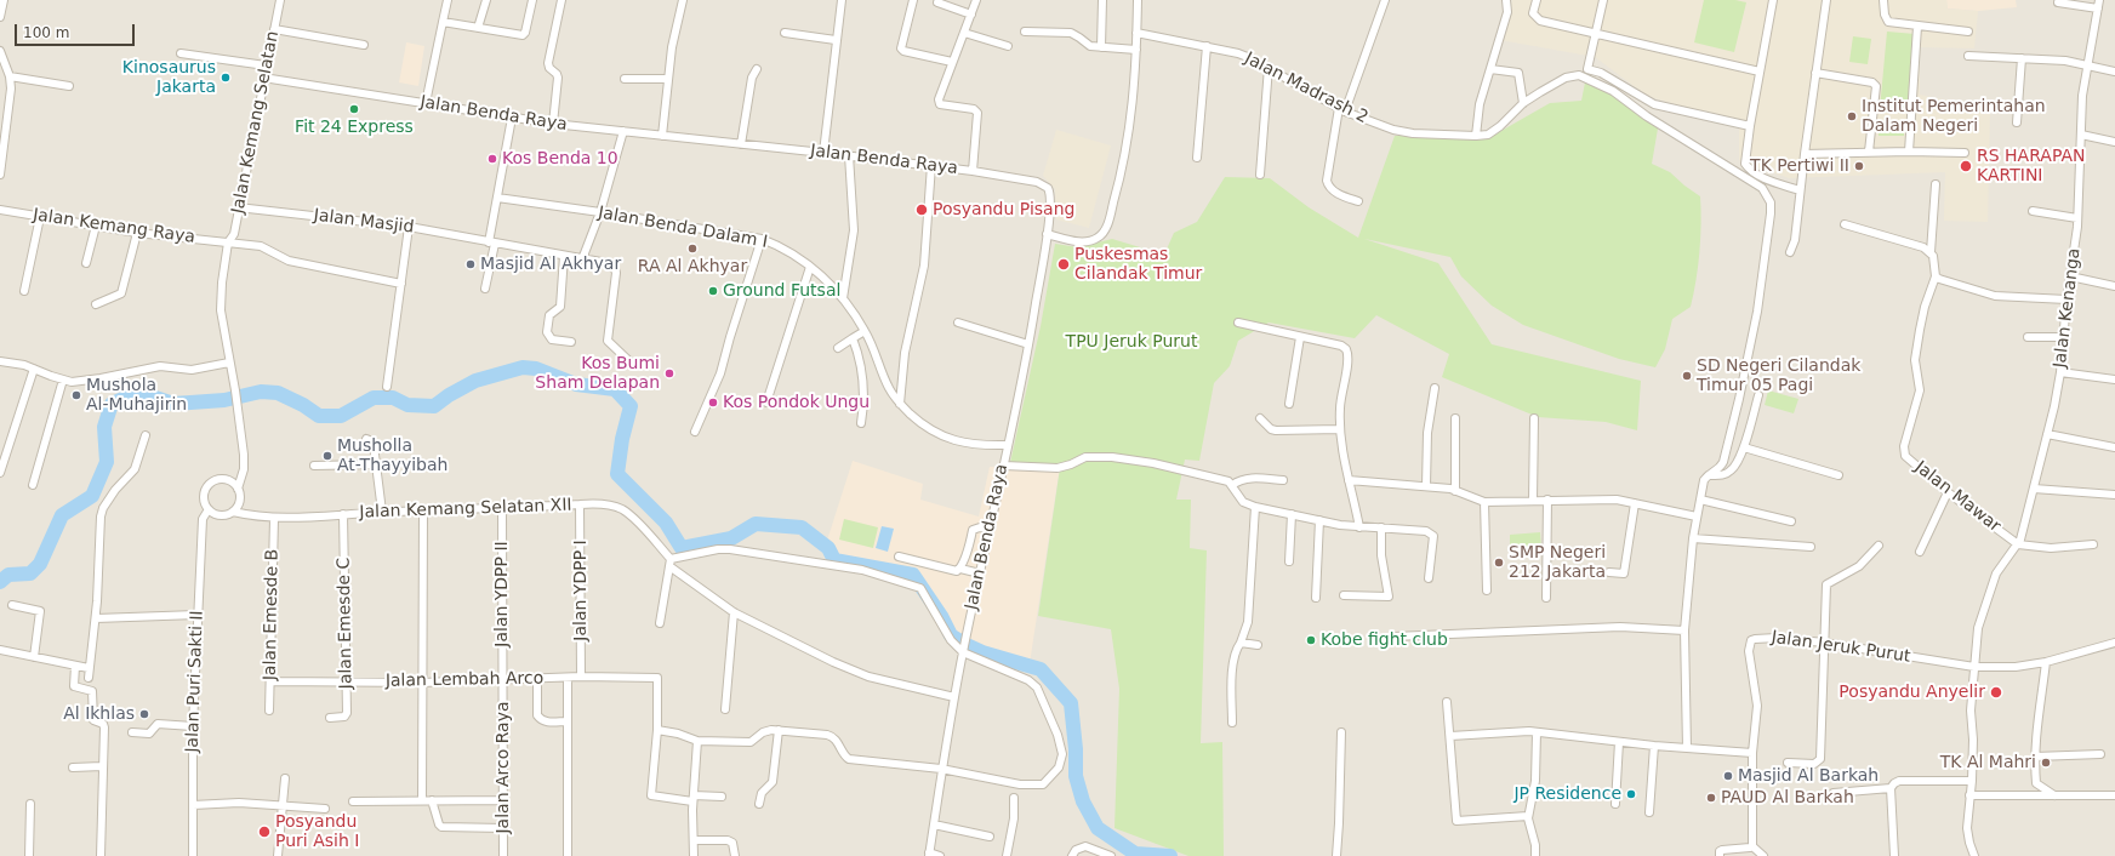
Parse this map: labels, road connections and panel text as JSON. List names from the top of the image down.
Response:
{
  "streets": {
    "street": [
      "Jalan Madrash 2",
      "Jalan Benda Raya",
      "Jalan Kemang Selatan",
      "Jalan Masjid",
      "Jalan Kemang Raya",
      "Jalan Benda Dalam I",
      "Jalan Kenanga",
      "Jalan Mawar",
      "Jalan Kemang Selatan XII",
      "Jalan YDPP I",
      "Jalan YDPP II",
      "Jalan Emesde B",
      "Jalan Emesde C",
      "Jalan Jeruk Purut",
      "Jalan Lembah Arco",
      "Jalan Puri Sakti II",
      "Jalan Arco Raya"
    ]
  },
  "crossings": [
    ["Jalan Benda Raya", "Jalan Kemang Selatan"],
    ["Jalan Benda Raya", "Jalan Benda Dalam I"],
    ["Jalan Benda Raya", "Jalan Kemang Selatan XII"],
    ["Jalan Kemang Selatan", "Jalan Masjid"],
    ["Jalan Kemang Selatan", "Jalan Kemang Raya"],
    ["Jalan Kenanga", "Jalan Mawar"],
    ["Jalan Kenanga", "Jalan Jeruk Purut"],
    ["Jalan Kemang Selatan XII", "Jalan YDPP I"],
    ["Jalan Kemang Selatan XII", "Jalan YDPP II"],
    ["Jalan Kemang Selatan XII", "Jalan Emesde B"],
    ["Jalan Kemang Selatan XII", "Jalan Emesde C"],
    ["Jalan Kemang Selatan XII", "Jalan Puri Sakti II"],
    ["Jalan YDPP I", "Jalan Lembah Arco"],
    ["Jalan YDPP II", "Jalan Lembah Arco"],
    ["Jalan YDPP II", "Jalan Arco Raya"],
    ["Jalan Emesde B", "Jalan Lembah Arco"],
    ["Jalan Emesde C", "Jalan Lembah Arco"],
    ["Jalan Lembah Arco", "Jalan Arco Raya"]
  ],
  "parks": ["TPU Jeruk Purut"],
  "places": [
    "Kinosaurus Jakarta",
    "Fit 24 Express",
    "Institut Pemerintahan Dalam Negeri",
    "Kos Benda 10",
    "TK Pertiwi II",
    "RS HARAPAN KARTINI",
    "Posyandu Pisang",
    "RA Al Akhyar",
    "Masjid Al Akhyar",
    "Puskesmas Cilandak Timur",
    "Ground Futsal",
    "Kos Bumi Sham Delapan",
    "SD Negeri Cilandak Timur 05 Pagi",
    "Mushola Al-Muhajirin",
    "Kos Pondok Ungu",
    "Musholla At-Thayyibah",
    "SMP Negeri 212 Jakarta",
    "Kobe fight club",
    "Posyandu Anyelir",
    "Al Ikhlas",
    "TK Al Mahri",
    "Masjid Al Barkah",
    "JP Residence",
    "PAUD Al Barkah",
    "Posyandu Puri Asih I"
  ],
  "scale_bar": "100 m"
}
